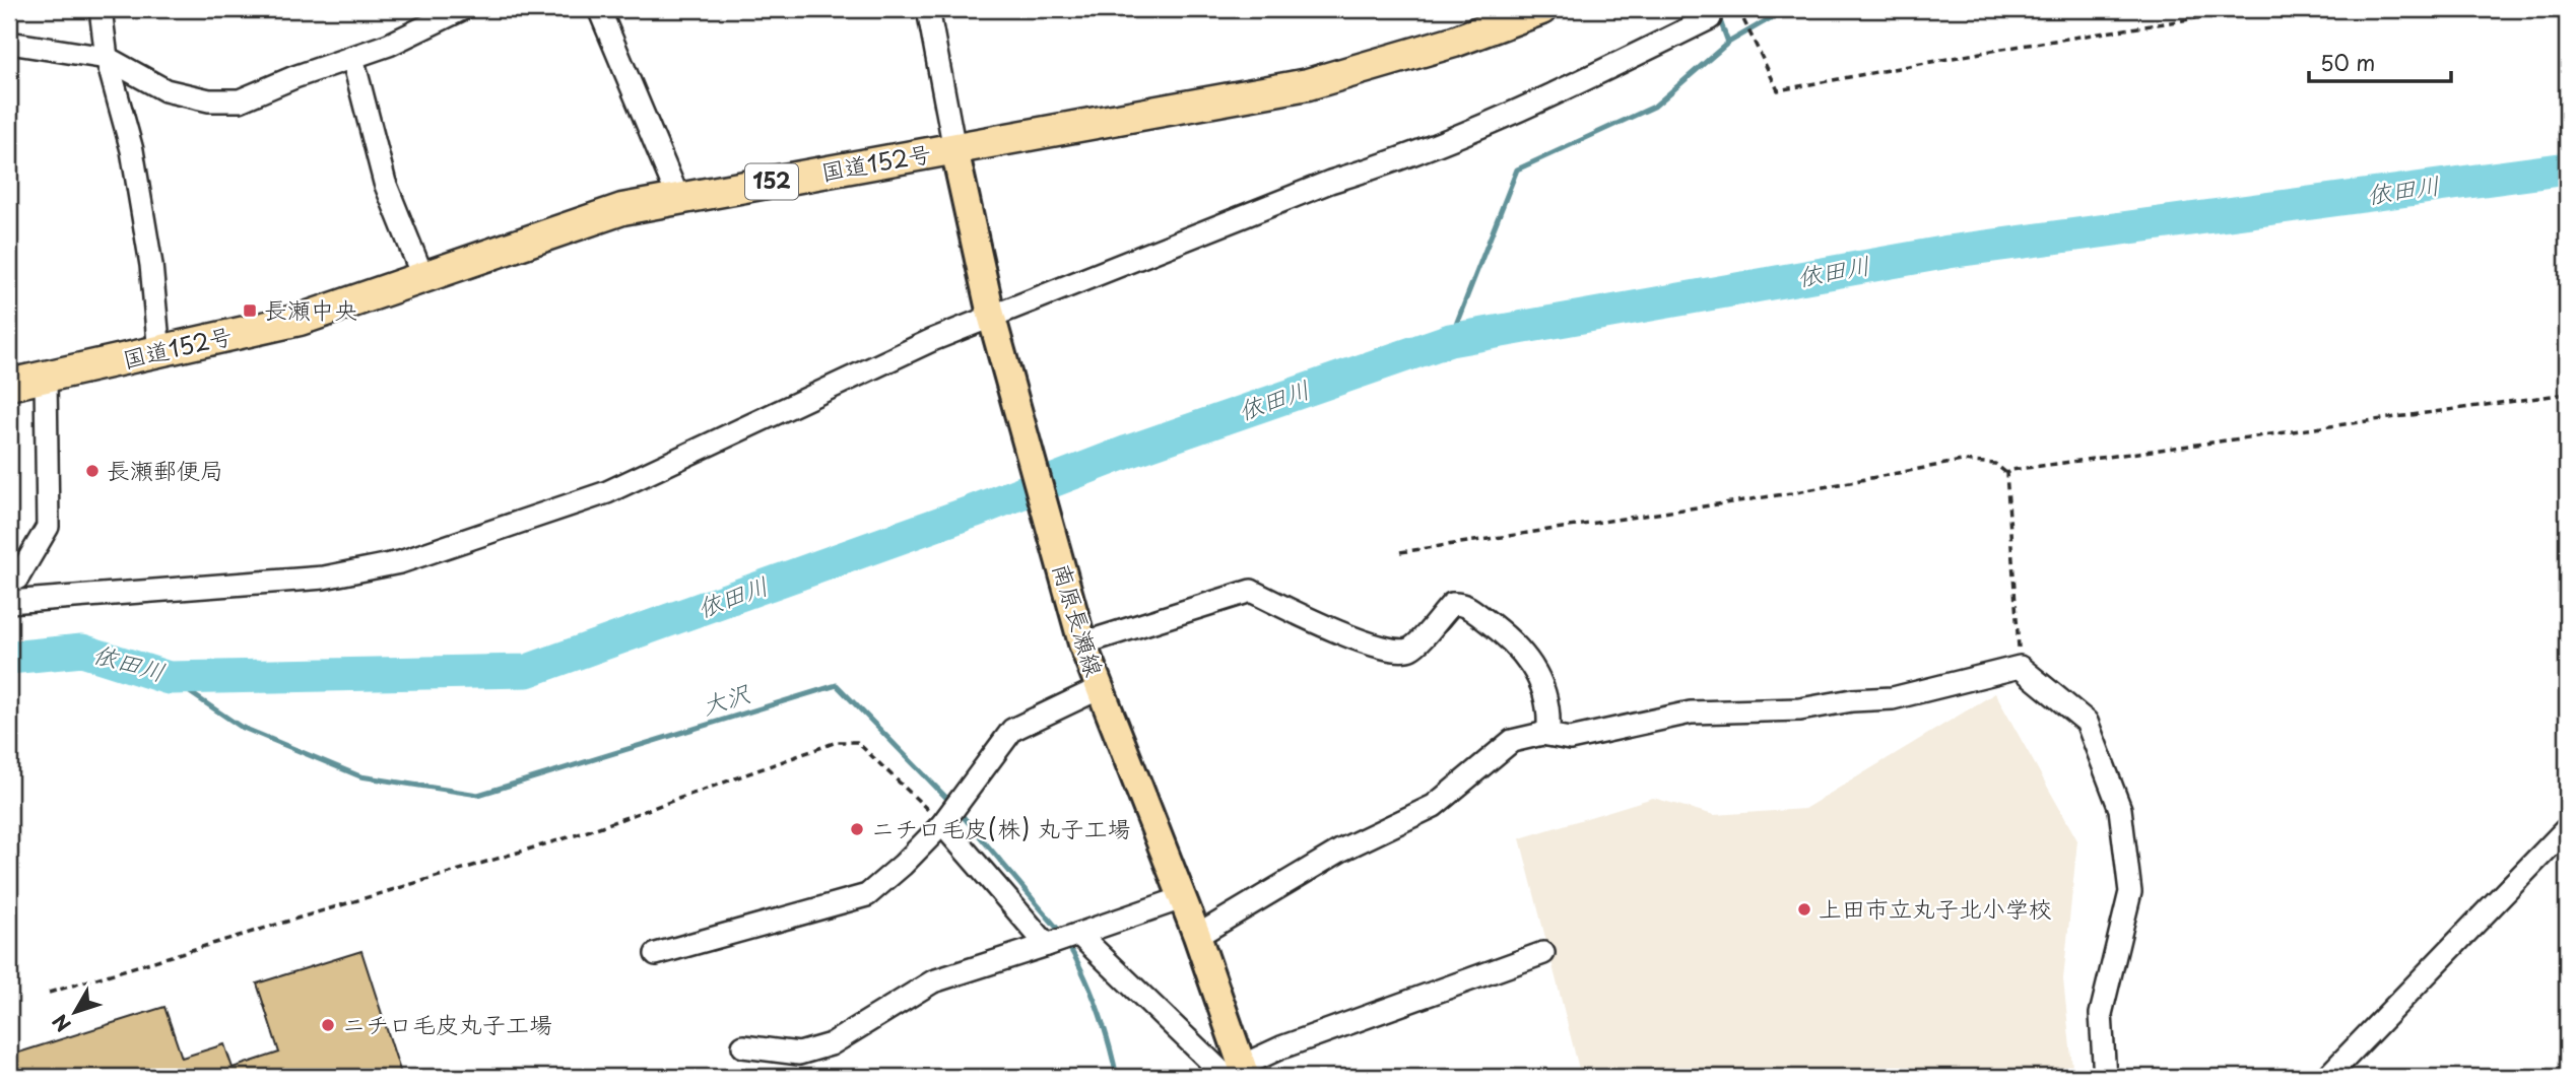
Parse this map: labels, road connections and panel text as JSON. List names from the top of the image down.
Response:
{
  "streets": {
    "highway": ["国道152号", "152"],
    "main road": ["南原長瀬線"]
  },
  "crossings": [
    ["国道152号", "南原長瀬線"]
  ],
  "water": ["依田川", "大沢"],
  "places": {
    "transit": ["長瀬中央"],
    "other": [
      "長瀬郵便局",
      "ニチロ毛皮(株) 丸子工場",
      "上田市立丸子北小学校",
      "ニチロ毛皮丸子工場"
    ]
  },
  "scale_bar": "50 m",
  "north": "bottom left"
}
